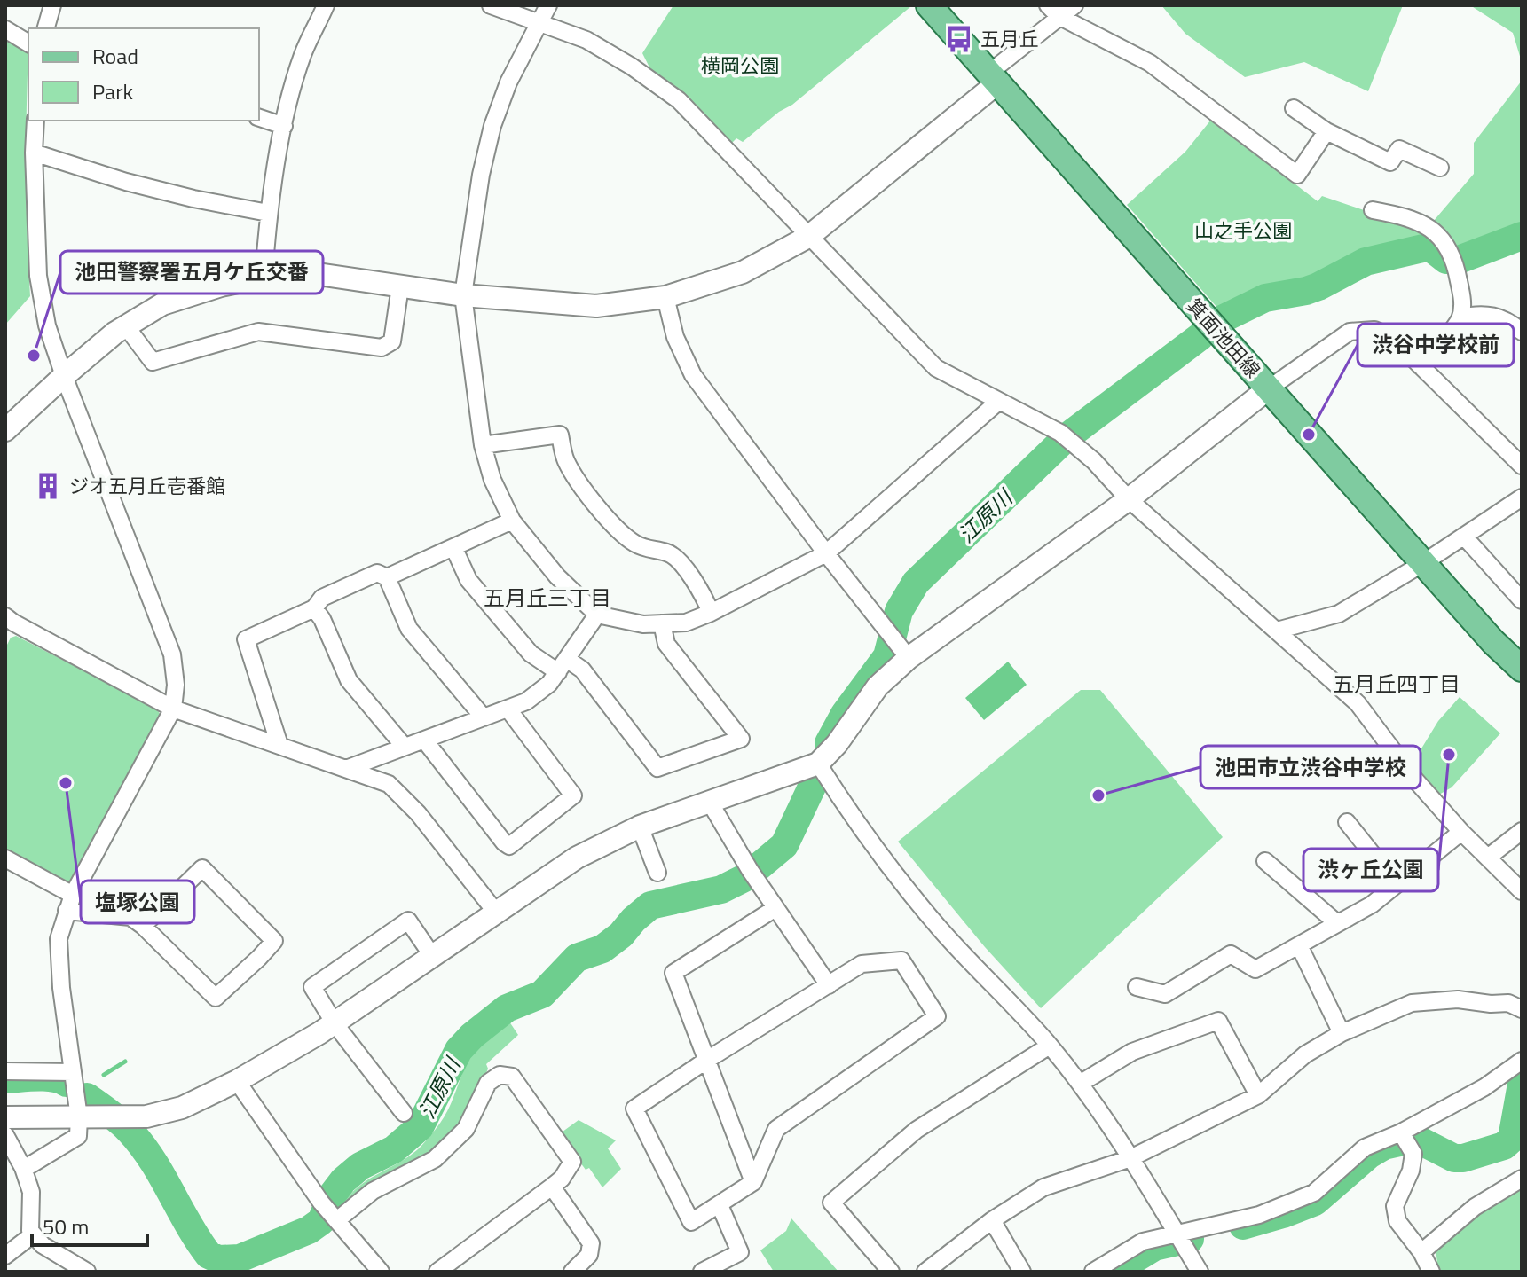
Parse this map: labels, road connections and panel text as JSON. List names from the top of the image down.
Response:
{
  "streets": {
    "main road": ["箕面池田線"]
  },
  "districts": ["五月丘三丁目", "五月丘四丁目"],
  "water": ["江原川"],
  "parks": ["横岡公園", "山之手公園"],
  "places": {
    "bus stop": ["五月丘"],
    "other": [
      "池田警察署五月ケ丘交番",
      "渋谷中学校前",
      "渋ヶ丘公園",
      "塩塚公園",
      "池田市立渋谷中学校"
    ],
    "building": ["ジオ五月丘壱番館"]
  },
  "legend": ["Road", "Park"],
  "scale_bar": "50 m"
}
